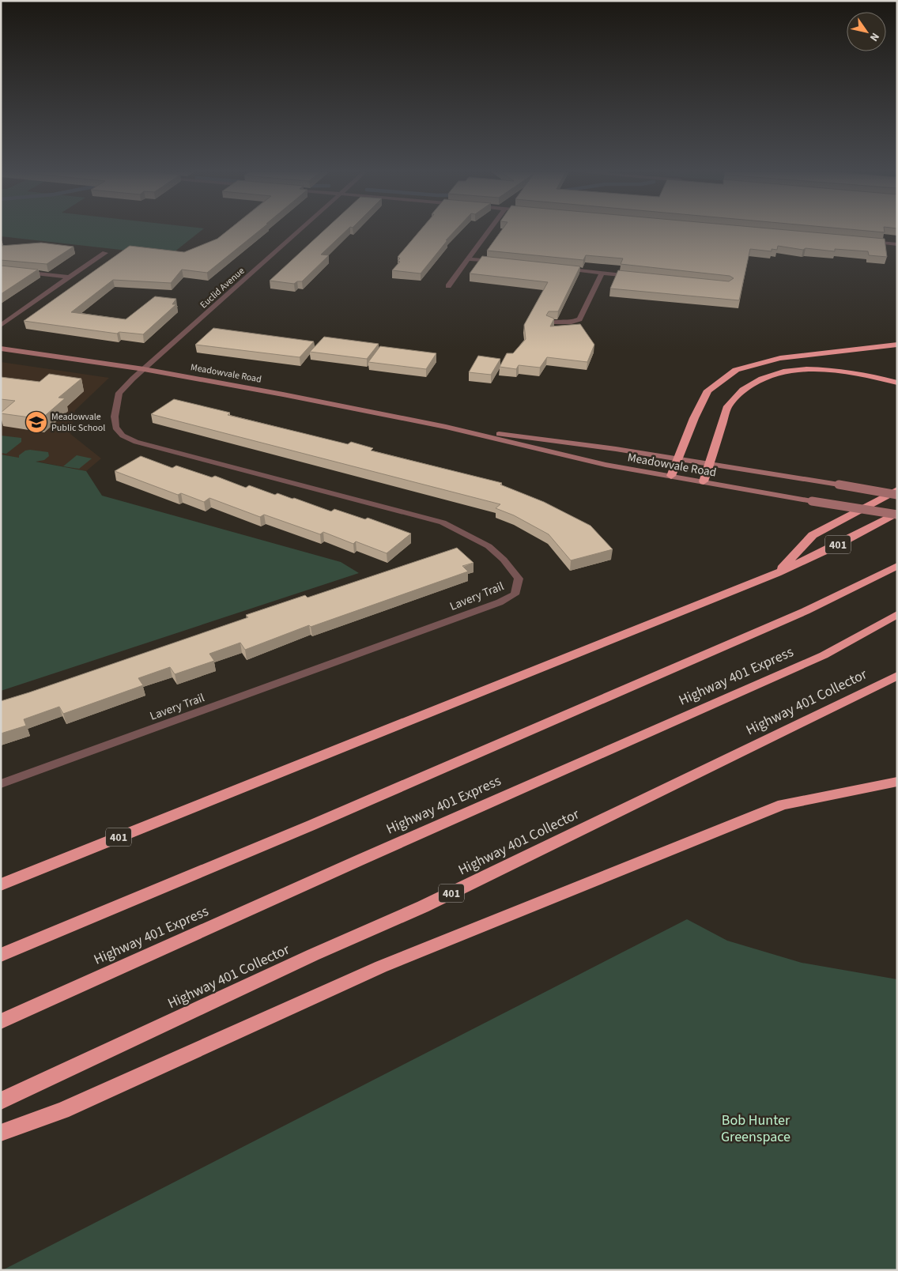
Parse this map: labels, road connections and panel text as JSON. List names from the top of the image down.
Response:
{
  "streets": {
    "highway": ["401", "Highway 401 Express", "Highway 401 Collector"],
    "main road": ["Meadowvale Road"],
    "street": ["Euclid Avenue", "Lavery Trail"]
  },
  "crossings": [
    ["Euclid Avenue", "Meadowvale Road"],
    ["Euclid Avenue", "Lavery Trail"],
    ["Meadowvale Road", "401"],
    ["Meadowvale Road", "Lavery Trail"]
  ],
  "parks": ["Bob Hunter Greenspace"],
  "places": {
    "school or university": ["Meadowvale Public School"]
  },
  "north": "bottom right"
}
